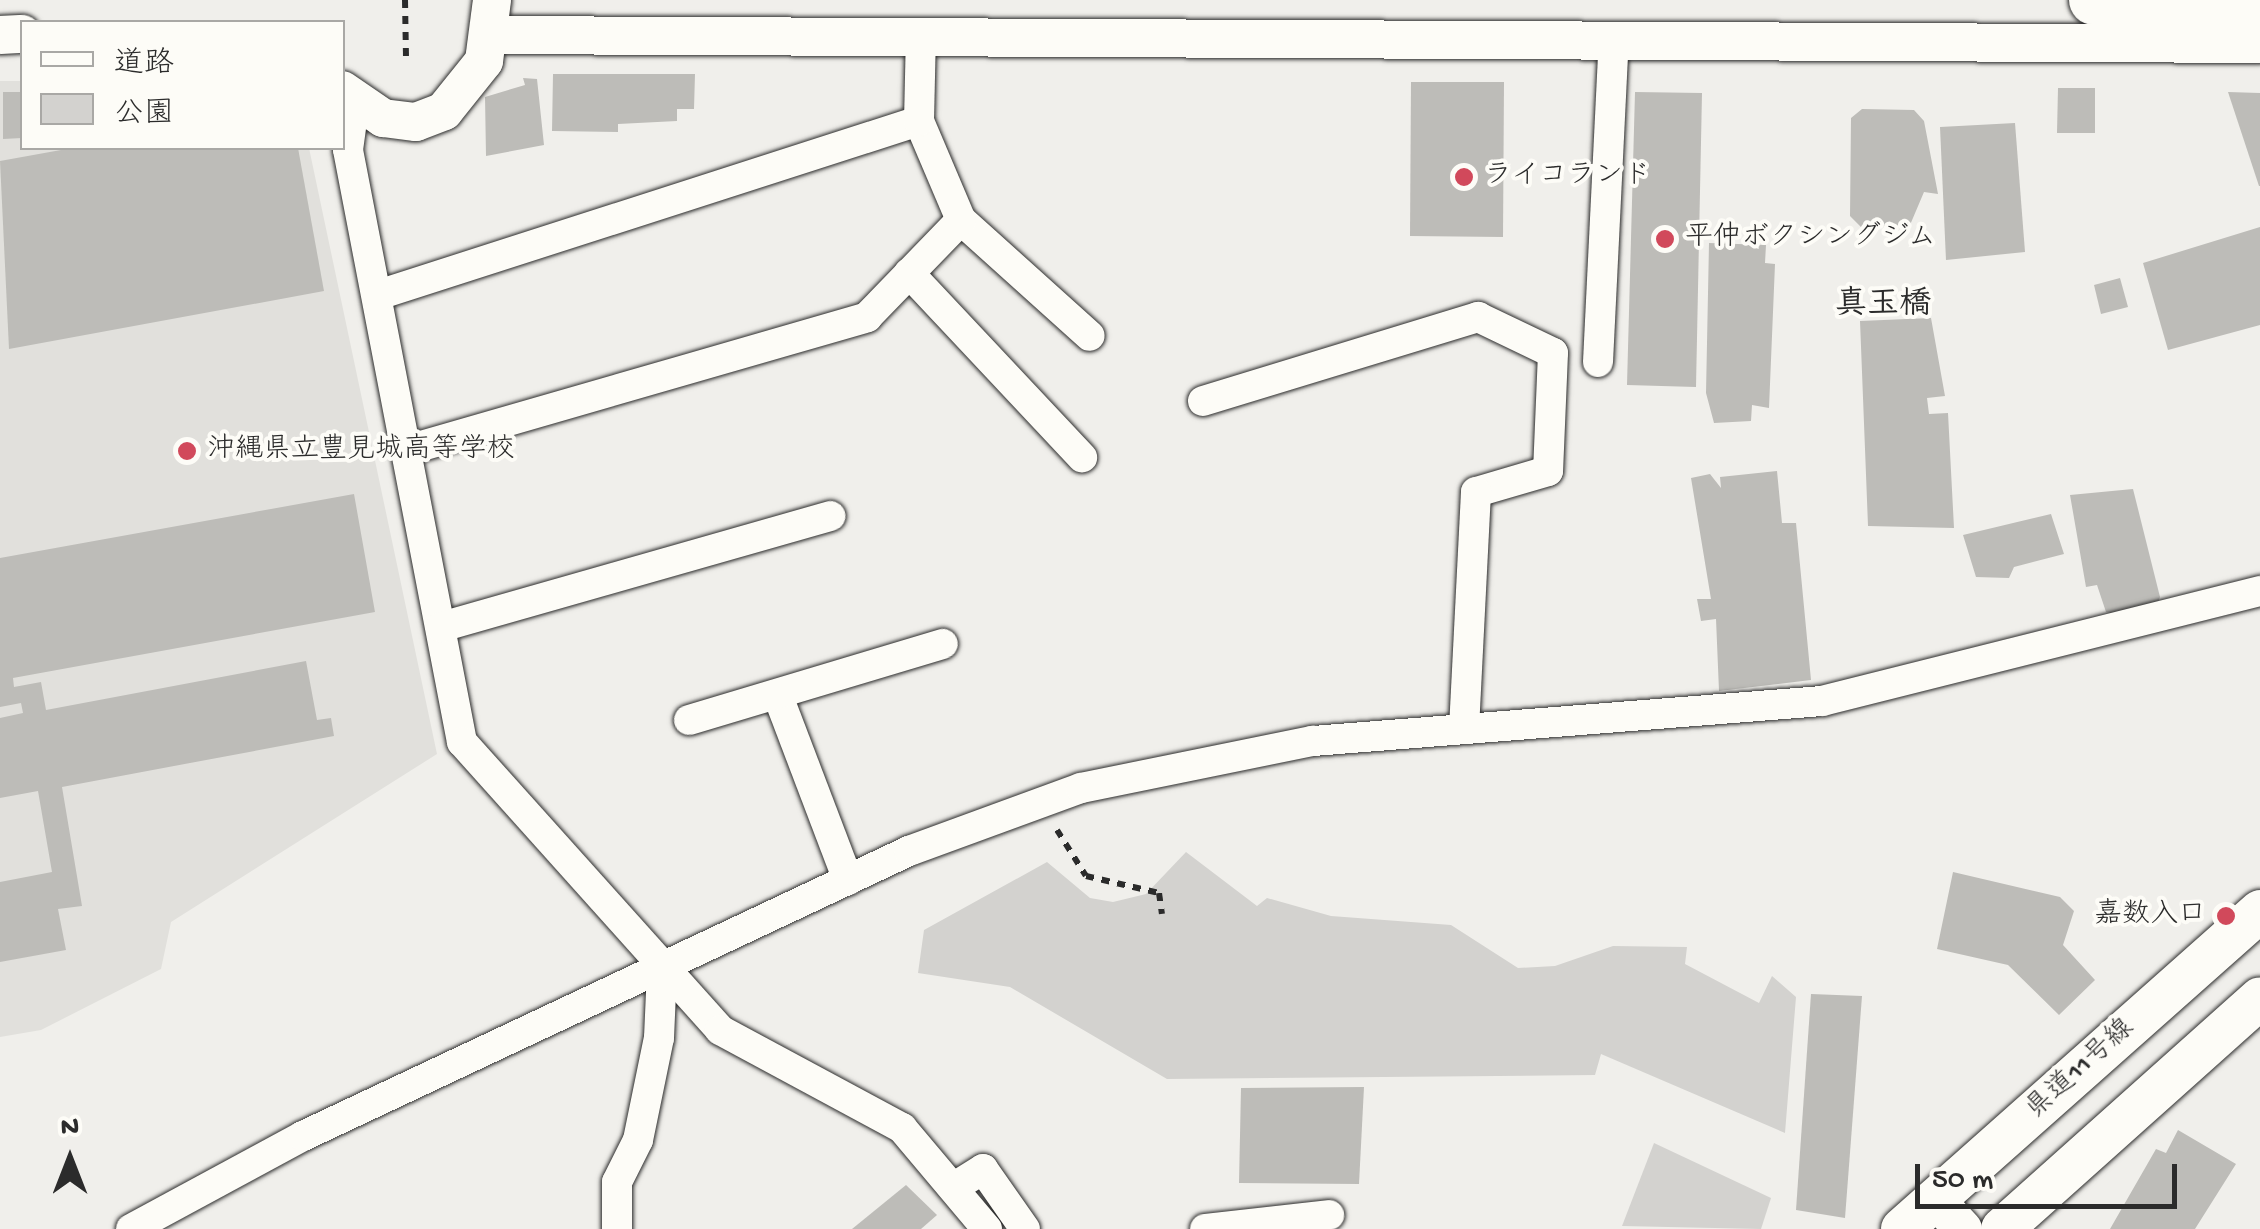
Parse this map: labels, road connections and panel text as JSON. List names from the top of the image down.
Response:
{
  "streets": {
    "main road": ["県道11号線"]
  },
  "districts": ["真玉橋"],
  "places": [
    "ライコランド",
    "平仲ボクシングジム",
    "沖縄県立豊見城高等学校",
    "嘉数入口"
  ],
  "legend": ["道路", "公園"],
  "scale_bar": "50 m",
  "north": "top"
}
